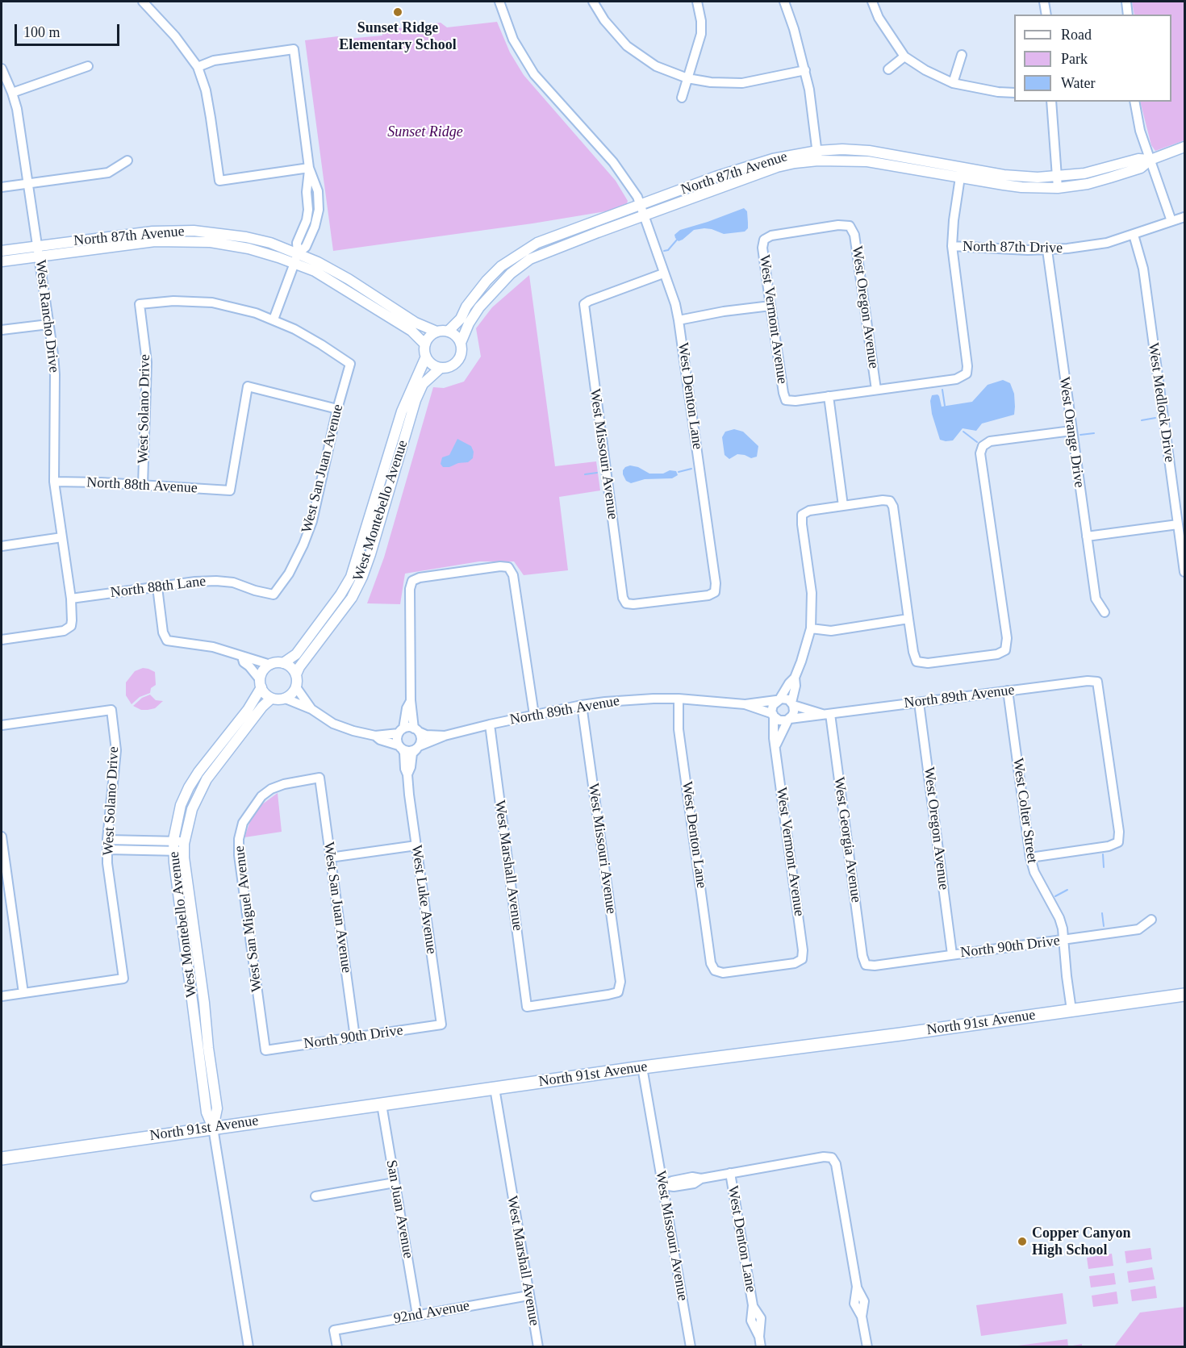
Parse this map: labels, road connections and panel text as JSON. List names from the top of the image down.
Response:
{
  "streets": {
    "main road": ["North 91st Avenue"],
    "street": [
      "North 87th Avenue",
      "North 87th Drive",
      "West Oregon Avenue",
      "West Rancho Drive",
      "West Vermont Avenue",
      "West Denton Lane",
      "West Medlock Drive",
      "West Solano Drive",
      "West Orange Drive",
      "West Missouri Avenue",
      "West San Juan Avenue",
      "North 88th Avenue",
      "West Montebello Avenue",
      "North 88th Lane",
      "North 89th Avenue",
      "West Colter Street",
      "West Georgia Avenue",
      "West Marshall Avenue",
      "West Luke Avenue",
      "West San Miguel Avenue",
      "North 90th Drive",
      "San Juan Avenue",
      "92nd Avenue"
    ]
  },
  "crossings": [
    ["North 87th Avenue", "West Rancho Drive"],
    ["North 87th Avenue", "West Denton Lane"],
    ["North 87th Avenue", "West Montebello Avenue"],
    ["North 87th Drive", "West Medlock Drive"],
    ["North 87th Drive", "West Orange Drive"],
    ["West Oregon Avenue", "West Vermont Avenue"],
    ["West Oregon Avenue", "North 89th Avenue"],
    ["West Oregon Avenue", "North 90th Drive"],
    ["West Rancho Drive", "North 88th Avenue"],
    ["West Rancho Drive", "North 88th Lane"],
    ["West Vermont Avenue", "West Denton Lane"],
    ["West Vermont Avenue", "North 89th Avenue"],
    ["West Denton Lane", "West Missouri Avenue"],
    ["West Denton Lane", "North 89th Avenue"],
    ["West Solano Drive", "West San Juan Avenue"],
    ["West Solano Drive", "North 88th Avenue"],
    ["West Missouri Avenue", "North 89th Avenue"],
    ["West Missouri Avenue", "West Marshall Avenue"],
    ["West Missouri Avenue", "North 91st Avenue"],
    ["West San Juan Avenue", "North 88th Avenue"],
    ["West San Juan Avenue", "North 88th Lane"],
    ["West San Juan Avenue", "West San Miguel Avenue"],
    ["West San Juan Avenue", "North 90th Drive"],
    ["West Montebello Avenue", "North 91st Avenue"],
    ["North 89th Avenue", "West Colter Street"],
    ["North 89th Avenue", "West Georgia Avenue"],
    ["North 89th Avenue", "West Marshall Avenue"],
    ["North 89th Avenue", "West Luke Avenue"],
    ["West Colter Street", "North 90th Drive"],
    ["West Colter Street", "North 91st Avenue"],
    ["West Georgia Avenue", "North 90th Drive"],
    ["West Marshall Avenue", "North 91st Avenue"],
    ["West Marshall Avenue", "92nd Avenue"],
    ["West Luke Avenue", "North 90th Drive"],
    ["West San Miguel Avenue", "North 90th Drive"],
    ["North 91st Avenue", "San Juan Avenue"],
    ["San Juan Avenue", "92nd Avenue"]
  ],
  "parks": ["Sunset Ridge"],
  "places": ["Sunset Ridge Elementary School", "Copper Canyon High School"],
  "legend": ["Road", "Park", "Water"],
  "scale_bar": "100 m"
}
